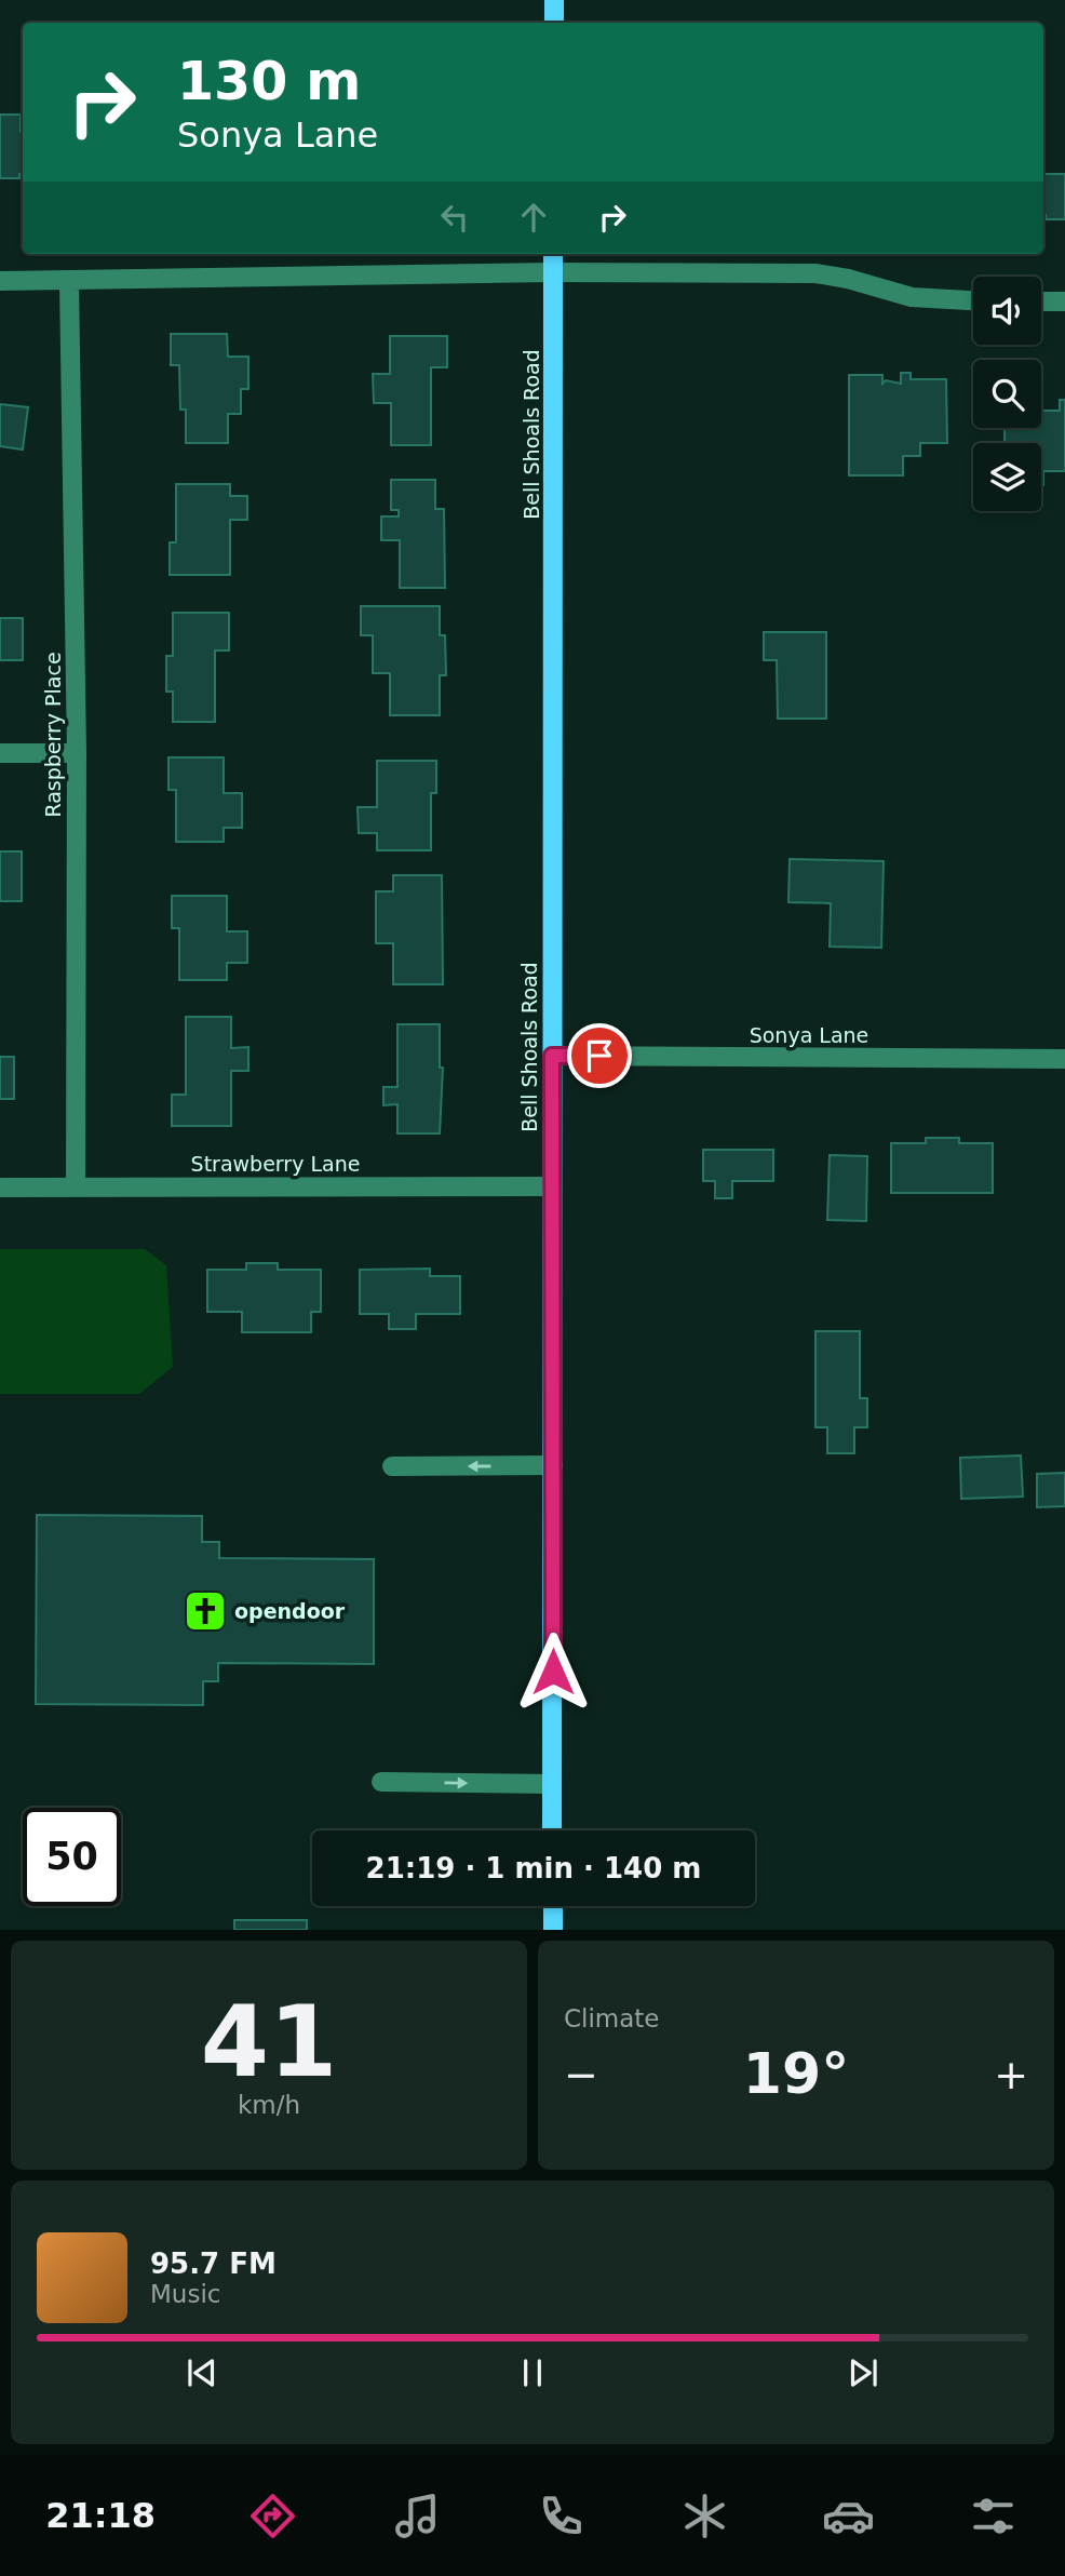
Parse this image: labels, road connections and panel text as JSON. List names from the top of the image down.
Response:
{
  "streets": {
    "main road": ["Bell Shoals Road"],
    "street": ["Raspberry Place", "Sonya Lane", "Strawberry Lane"]
  },
  "crossings": [
    ["Bell Shoals Road", "Sonya Lane"],
    ["Bell Shoals Road", "Strawberry Lane"],
    ["Raspberry Place", "Strawberry Lane"]
  ],
  "places": {
    "church": ["opendoor"]
  },
  "page": {
    "turn": ["130 m", "Sonya Lane"],
    "limit": "50",
    "trip": "21:19 · 1 min · 140 m",
    "tile": [
      ["41", "km/h"],
      "Climate"
    ],
    "heat": ["−", "19°", "+"],
    "song": ["95.7 FM", "Music"],
    "tabs": "21:18"
  }
}
